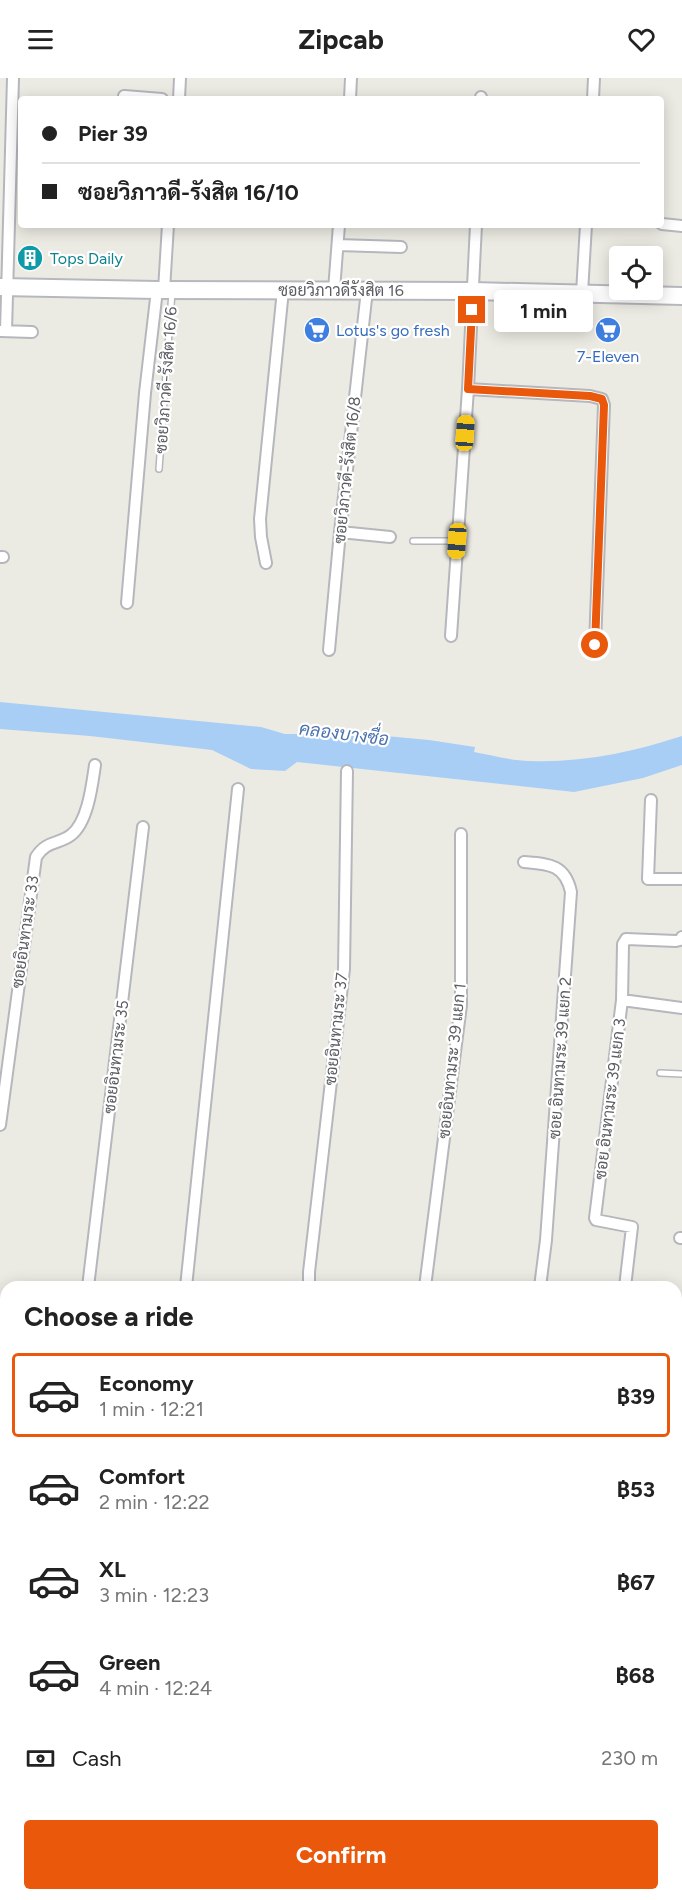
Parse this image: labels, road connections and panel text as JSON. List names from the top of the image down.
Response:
{
  "streets": {
    "street": [
      "ซอยวิภาวดีรังสิต 16",
      "ซอยวิภาวดี-รังสิต 16/8",
      "ซอยอินทามระ 33",
      "ซอยอินทามระ 37",
      "ซอยอินทามระ 35",
      "ซอย อินทามระ 39 แยก 2",
      "ซอยอินทามระ 39 แยก 1",
      "ซอย อินทามระ 39 แยก 3"
    ],
    "lane": ["ซอยวิภาวดี-รังสิต 16/6"]
  },
  "crossings": [
    ["ซอยวิภาวดีรังสิต 16", "ซอยวิภาวดี-รังสิต 16/6"],
    ["ซอยวิภาวดีรังสิต 16", "ซอยวิภาวดี-รังสิต 16/8"]
  ],
  "water": ["คลองบางซื่อ"],
  "places": {
    "building": ["Tops Daily"],
    "supermarket": ["Lotus's go fresh", "7-Eleven"]
  },
  "page": {
    "header": "Zipcab",
    "banner": ["Pier 39", "ซอยวิภาวดี-รังสิต 16/10"],
    "bubble": "1 min",
    "heading": "Choose a ride",
    "list": [
      {
        "name": "Economy",
        "note": "1 min · 12:21",
        "value": "฿39"
      },
      {
        "name": "Comfort",
        "note": "2 min · 12:22",
        "value": "฿53"
      },
      {
        "name": "XL",
        "note": "3 min · 12:23",
        "value": "฿67"
      },
      {
        "name": "Green",
        "note": "4 min · 12:24",
        "value": "฿68"
      }
    ],
    "pay": ["Cash", "230 m"],
    "buttons": "Confirm"
  }
}
